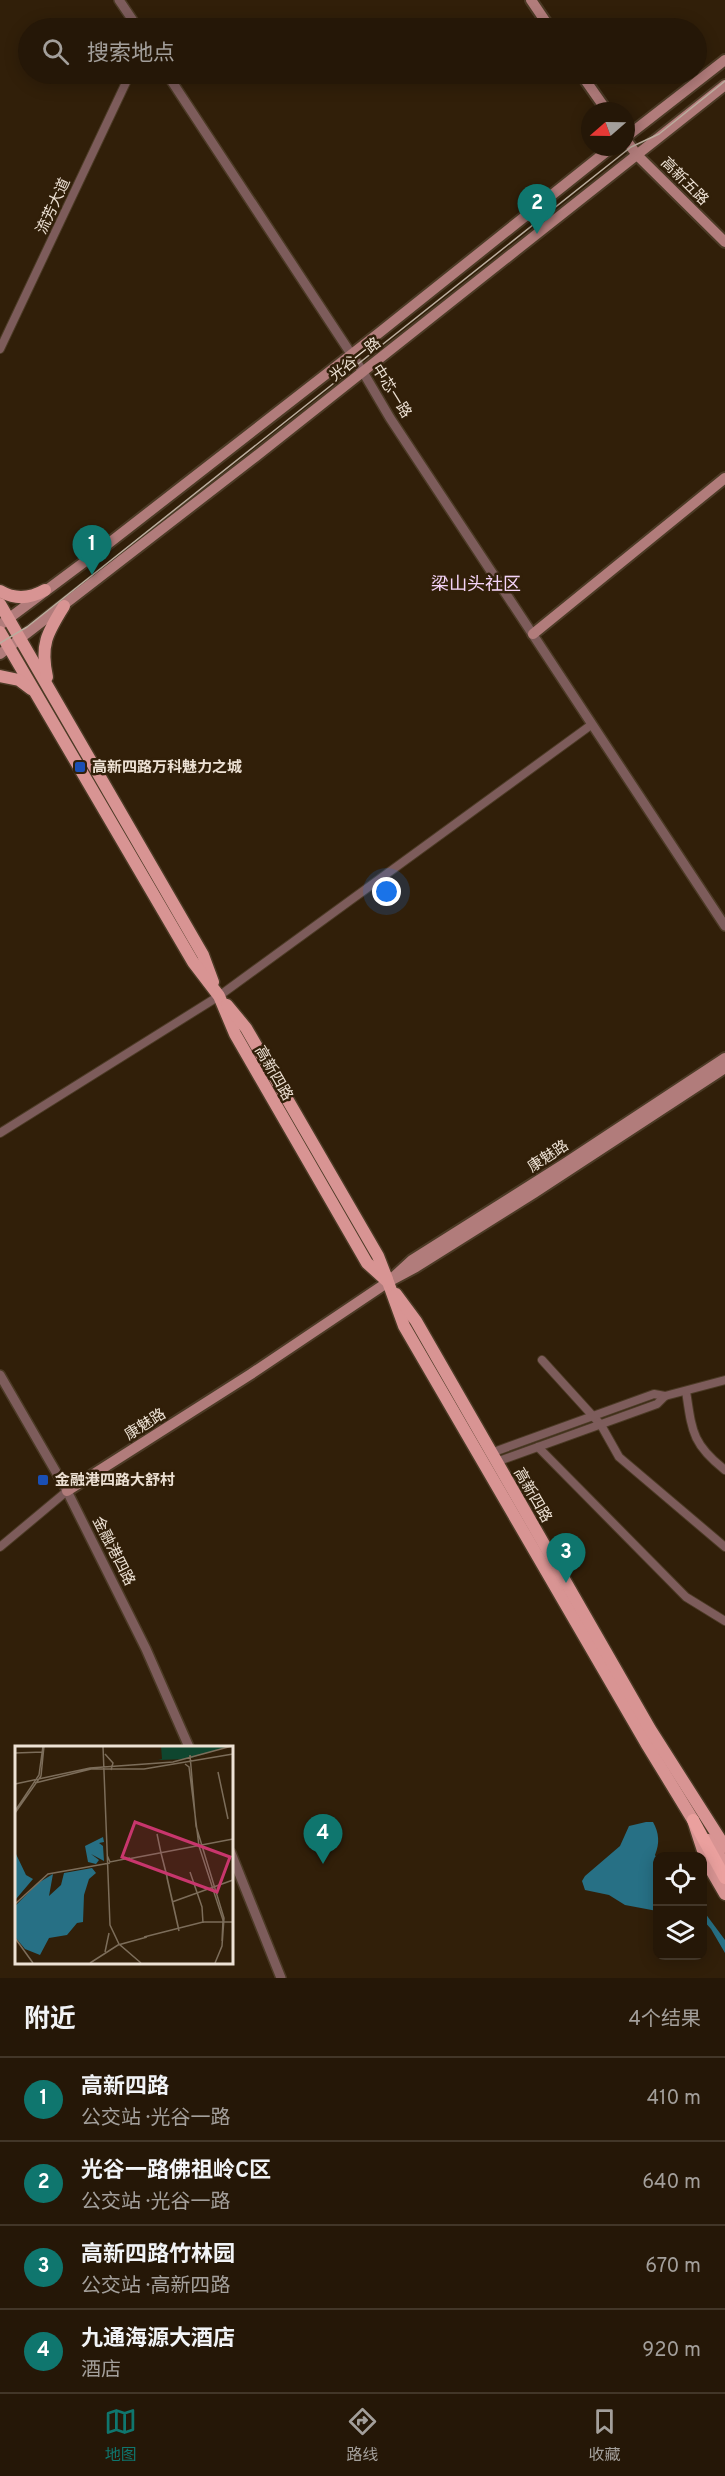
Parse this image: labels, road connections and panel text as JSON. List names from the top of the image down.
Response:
{
  "streets": {
    "main road": [
      "高新五路",
      "光谷一路",
      "高新四路",
      "康魅路"
    ],
    "street": ["流芳大道", "中芯一路", "金融港四路"]
  },
  "crossings": [
    ["高新五路", "光谷一路"],
    ["光谷一路", "中芯一路"],
    ["光谷一路", "高新四路"],
    ["高新四路", "康魅路"],
    ["康魅路", "金融港四路"]
  ],
  "districts": ["梁山头社区"],
  "places": {
    "transit": ["高新四路万科魅力之城", "金融港四路大舒村"]
  },
  "north": "left",
  "page": {
    "search": "搜索地点",
    "pins": [
      "2",
      "1",
      "3",
      "4"
    ],
    "heading": ["附近", "4个结果"],
    "list": [
      {
        "mark": "1",
        "name": "高新四路",
        "note": "公交站 · 光谷一路",
        "value": "410 m"
      },
      {
        "mark": "2",
        "name": "光谷一路佛祖岭C区",
        "note": "公交站 · 光谷一路",
        "value": "640 m"
      },
      {
        "mark": "3",
        "name": "高新四路竹林园",
        "note": "公交站 · 高新四路",
        "value": "670 m"
      },
      {
        "mark": "4",
        "name": "九通海源大酒店",
        "note": "酒店",
        "value": "920 m"
      }
    ],
    "nav": ["地图", "路线", "收藏"]
  }
}
